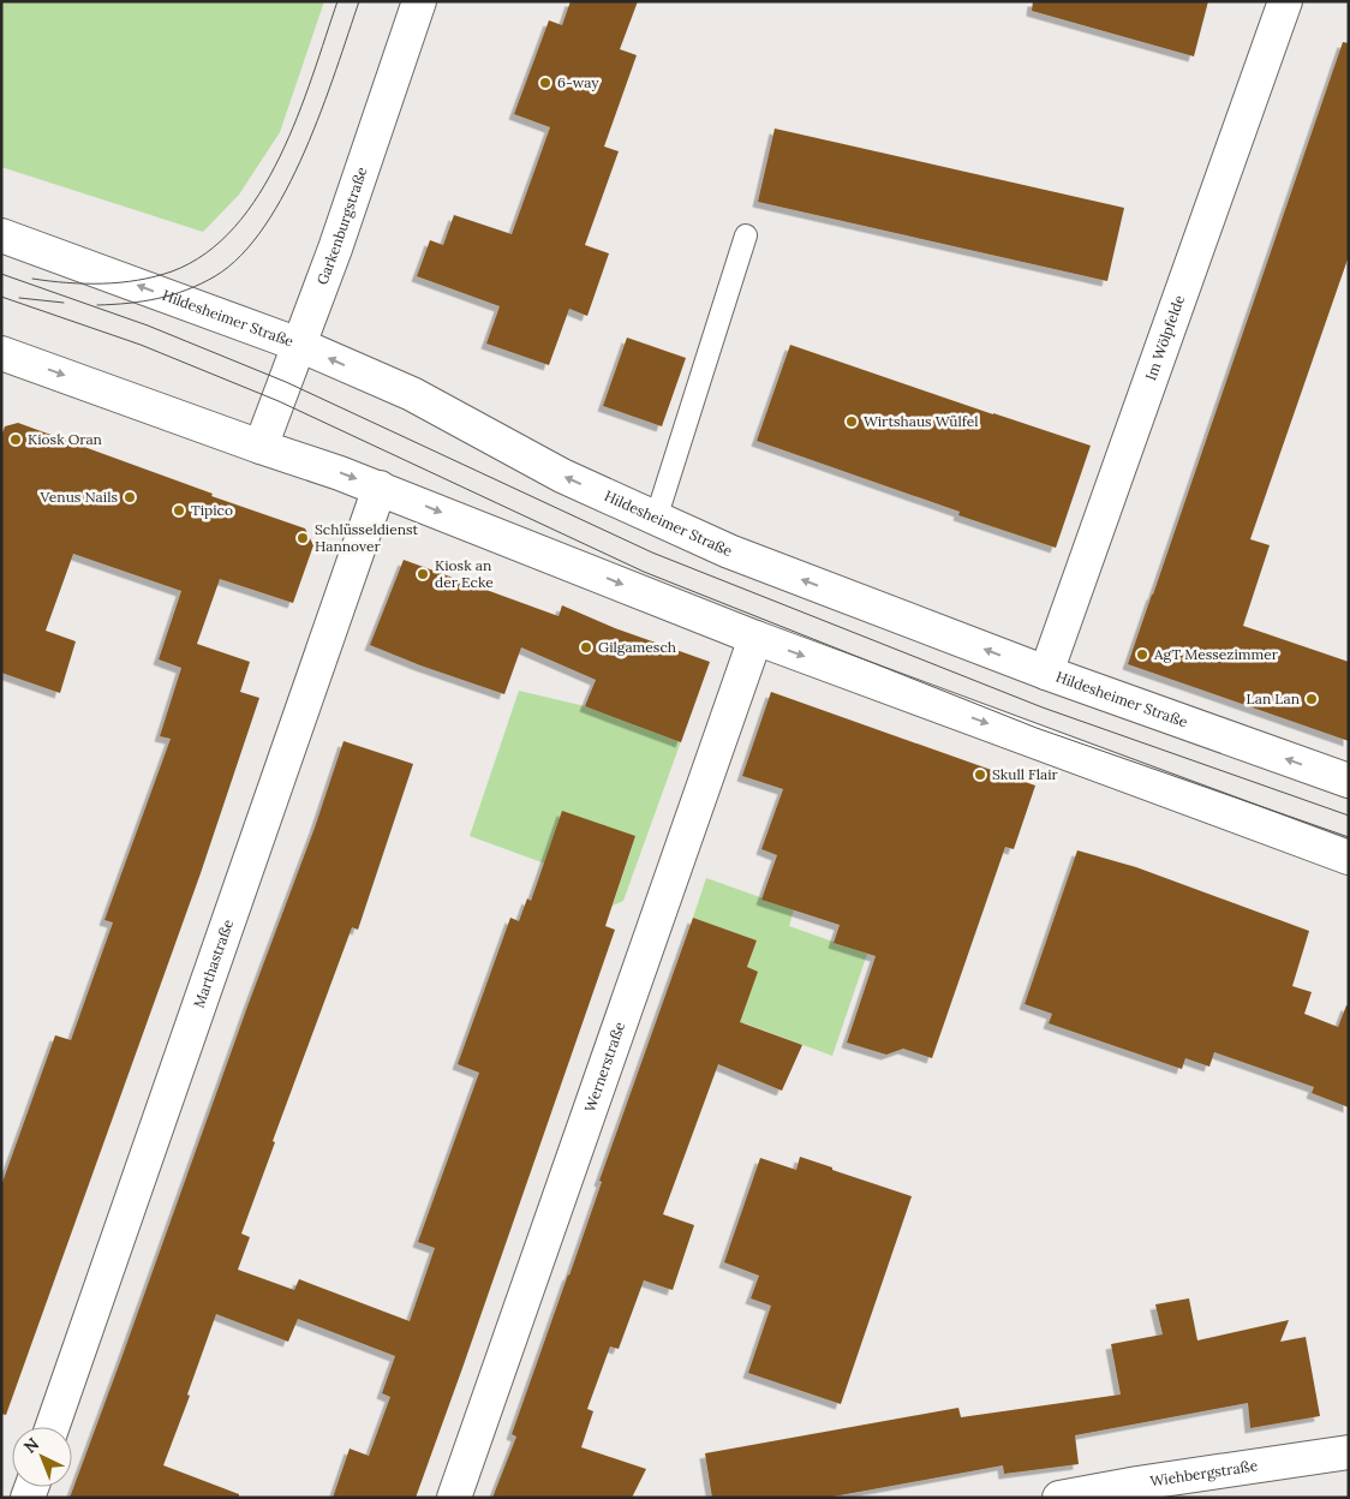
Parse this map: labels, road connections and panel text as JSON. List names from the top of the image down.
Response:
{
  "streets": {
    "main road": [
      "Garkenburgstraße",
      "Hildesheimer Straße",
      "Im Wölpfelde",
      "Marthastraße",
      "Wernerstraße",
      "Wiehbergstraße"
    ]
  },
  "crossings": [
    ["Garkenburgstraße", "Hildesheimer Straße"],
    ["Hildesheimer Straße", "Im Wölpfelde"]
  ],
  "places": [
    "6-way",
    "Wirtshaus Wülfel",
    "Kiosk Oran",
    "Venus Nails",
    "Tipico",
    "Schlüsseldienst Hannover",
    "Kiosk an der Ecke",
    "Gilgamesch",
    "AgT Messezimmer",
    "Lan Lan",
    "Skull Flair"
  ],
  "north": "top left"
}
